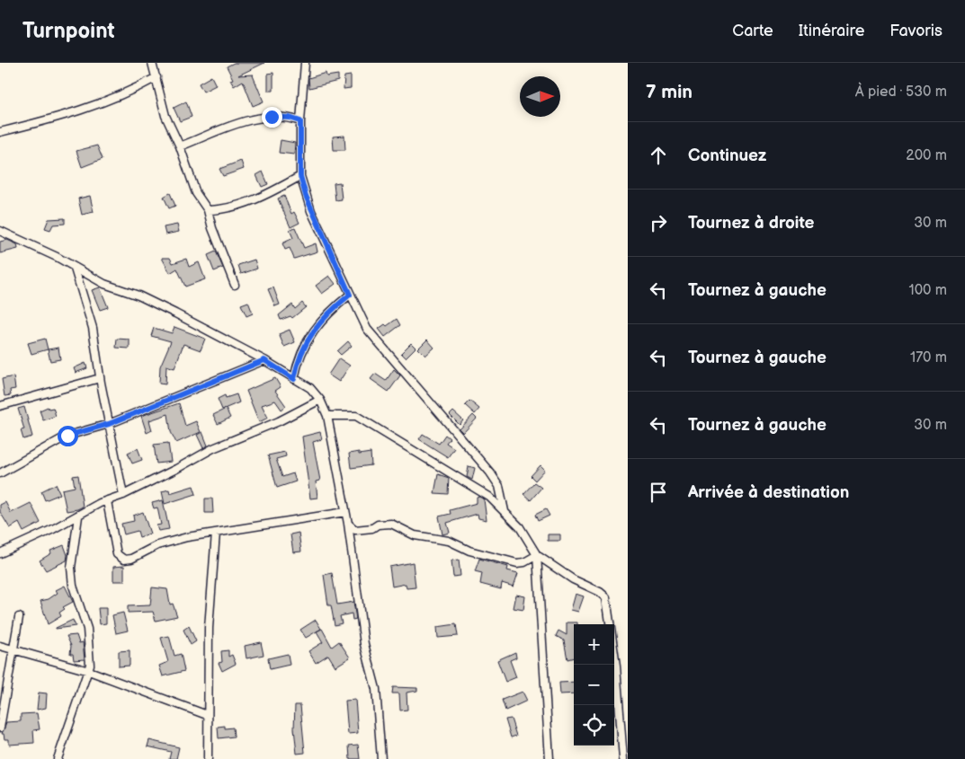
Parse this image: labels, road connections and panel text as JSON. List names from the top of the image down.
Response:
{
  "north": "right",
  "page": {
    "header": "Turnpoint",
    "nav": ["Carte", "Itinéraire", "Favoris"],
    "heading": ["7 min", "À pied · 530 m"],
    "list": [
      ["Continuez", "200 m"],
      ["Tournez à droite", "30 m"],
      ["Tournez à gauche", "100 m"],
      ["Tournez à gauche", "170 m"],
      ["Tournez à gauche", "30 m"],
      "Arrivée à destination"
    ],
    "map_buttons": ["+", "−"]
  }
}
